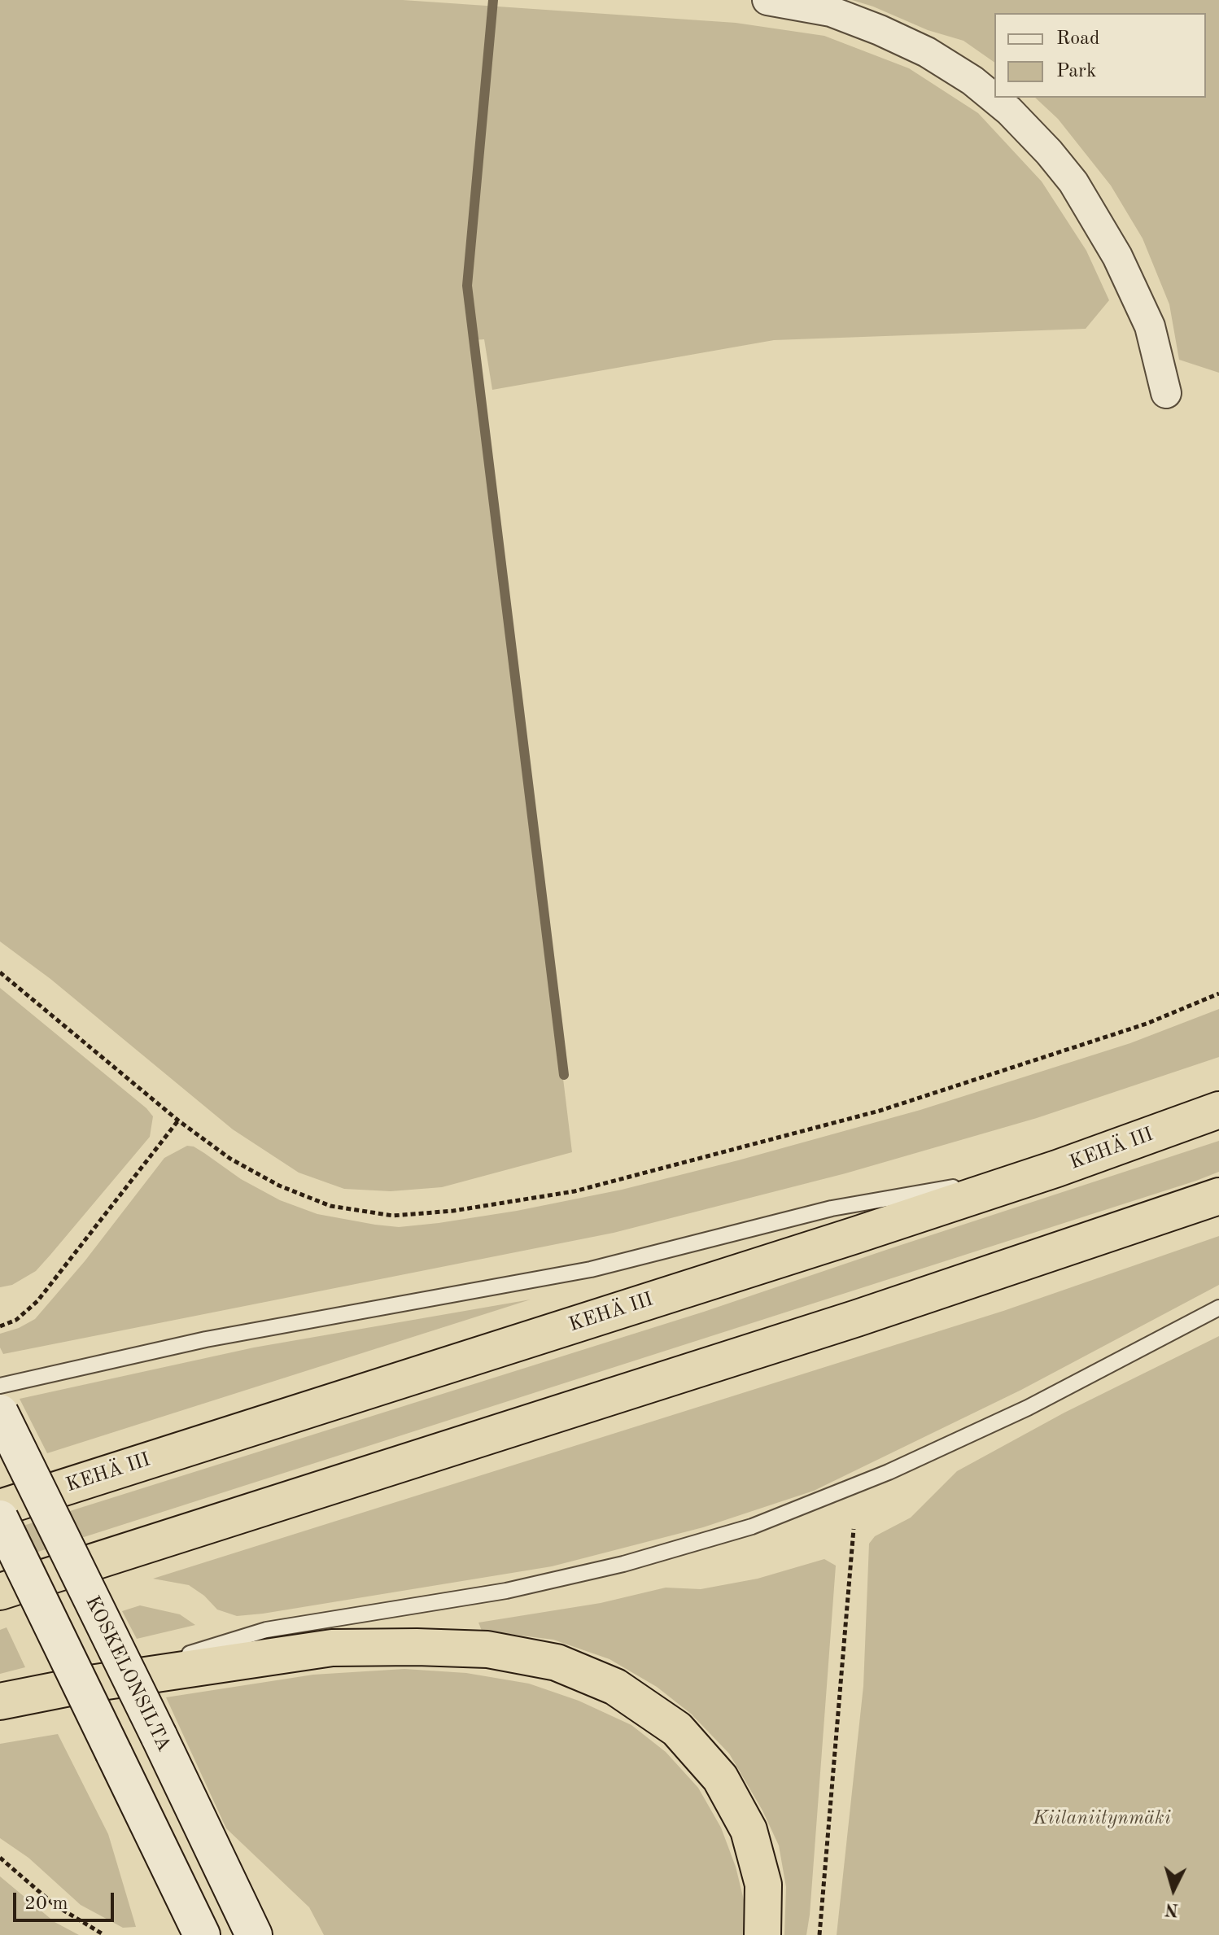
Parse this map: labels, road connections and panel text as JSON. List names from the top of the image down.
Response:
{
  "streets": {
    "highway": ["KEHÄ III"],
    "main road": ["KOSKELONSILTA"]
  },
  "parks": ["Kiilaniitynmäki"],
  "legend": ["Road", "Park"],
  "scale_bar": "20 m",
  "north": "bottom"
}
